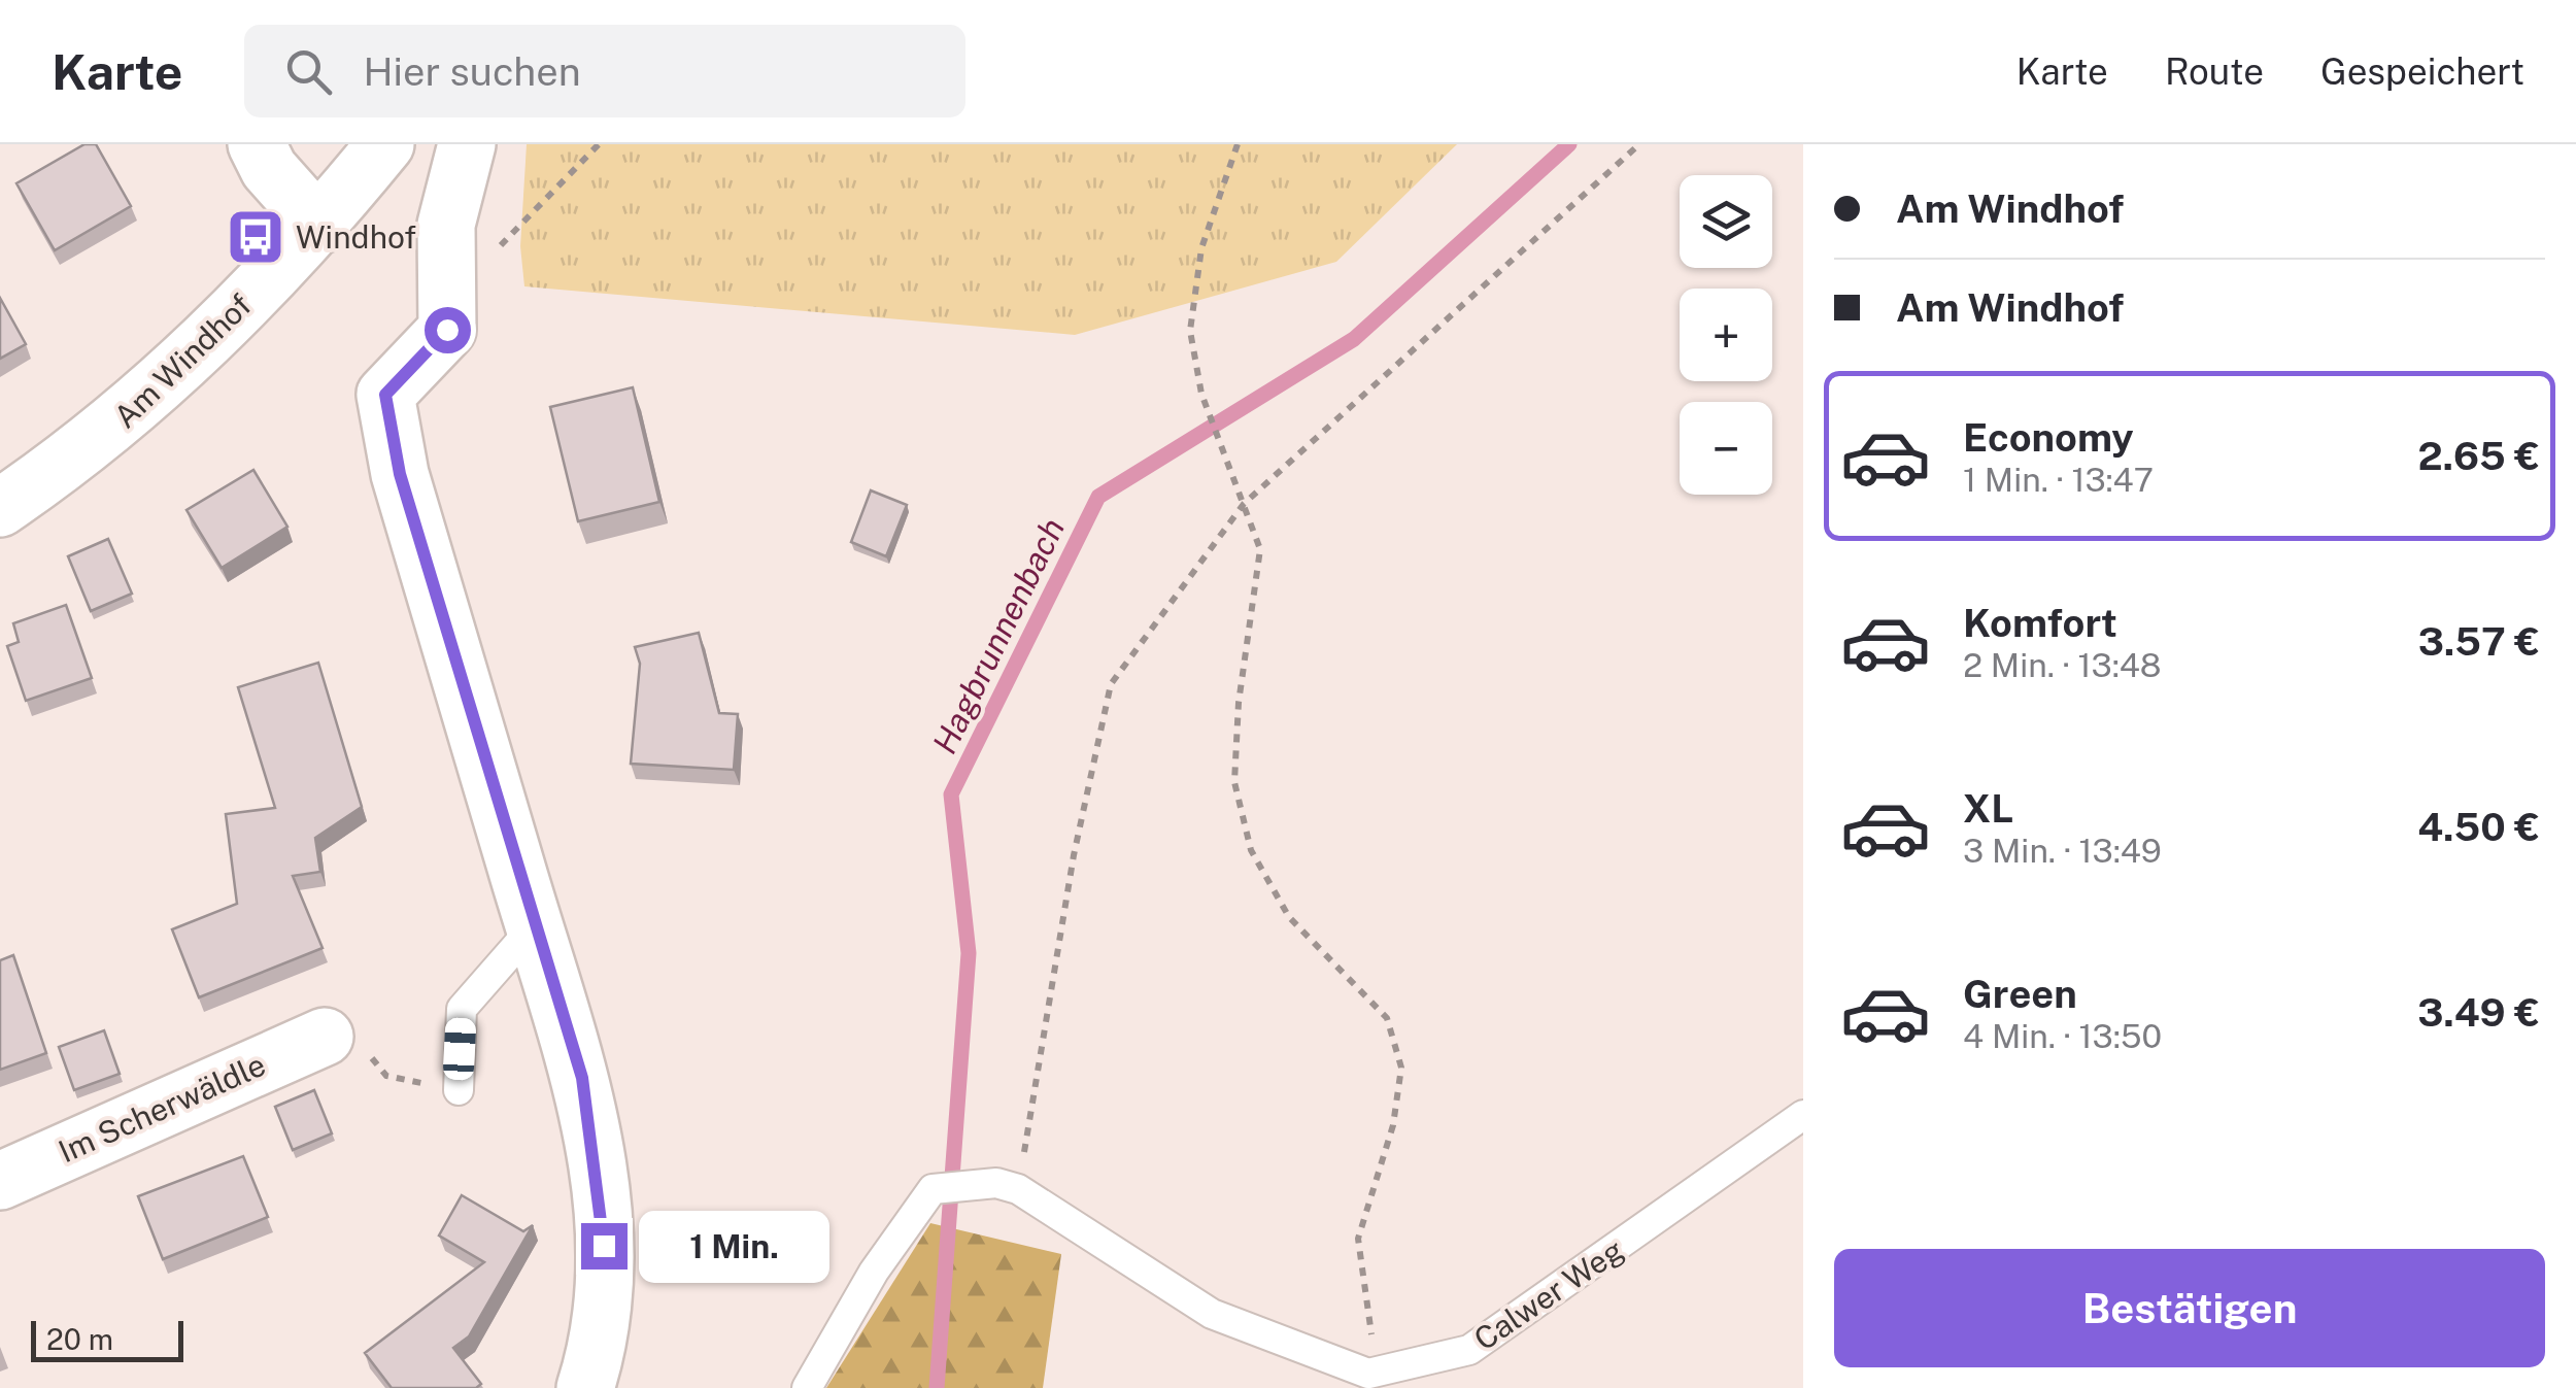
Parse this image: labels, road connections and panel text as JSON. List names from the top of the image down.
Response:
{
  "streets": {
    "street": ["Am Windhof", "Im Scherwäldle"],
    "lane": ["Calwer Weg"]
  },
  "water": ["Hagbrunnenbach"],
  "places": {
    "bus stop": ["Windhof"]
  },
  "scale_bar": "20 m",
  "page": {
    "header": "Karte",
    "search": "Hier suchen",
    "nav": ["Karte", "Route", "Gespeichert"],
    "banner": ["Am Windhof", "Am Windhof"],
    "map_buttons": ["+", "−"],
    "list": [
      {
        "name": "Economy",
        "note": "1 Min. · 13:47",
        "value": "2.65 €"
      },
      {
        "name": "Komfort",
        "note": "2 Min. · 13:48",
        "value": "3.57 €"
      },
      {
        "name": "XL",
        "note": "3 Min. · 13:49",
        "value": "4.50 €"
      },
      {
        "name": "Green",
        "note": "4 Min. · 13:50",
        "value": "3.49 €"
      }
    ],
    "bubble": "1 Min.",
    "buttons": "Bestätigen",
    "scale": "20 m"
  }
}
